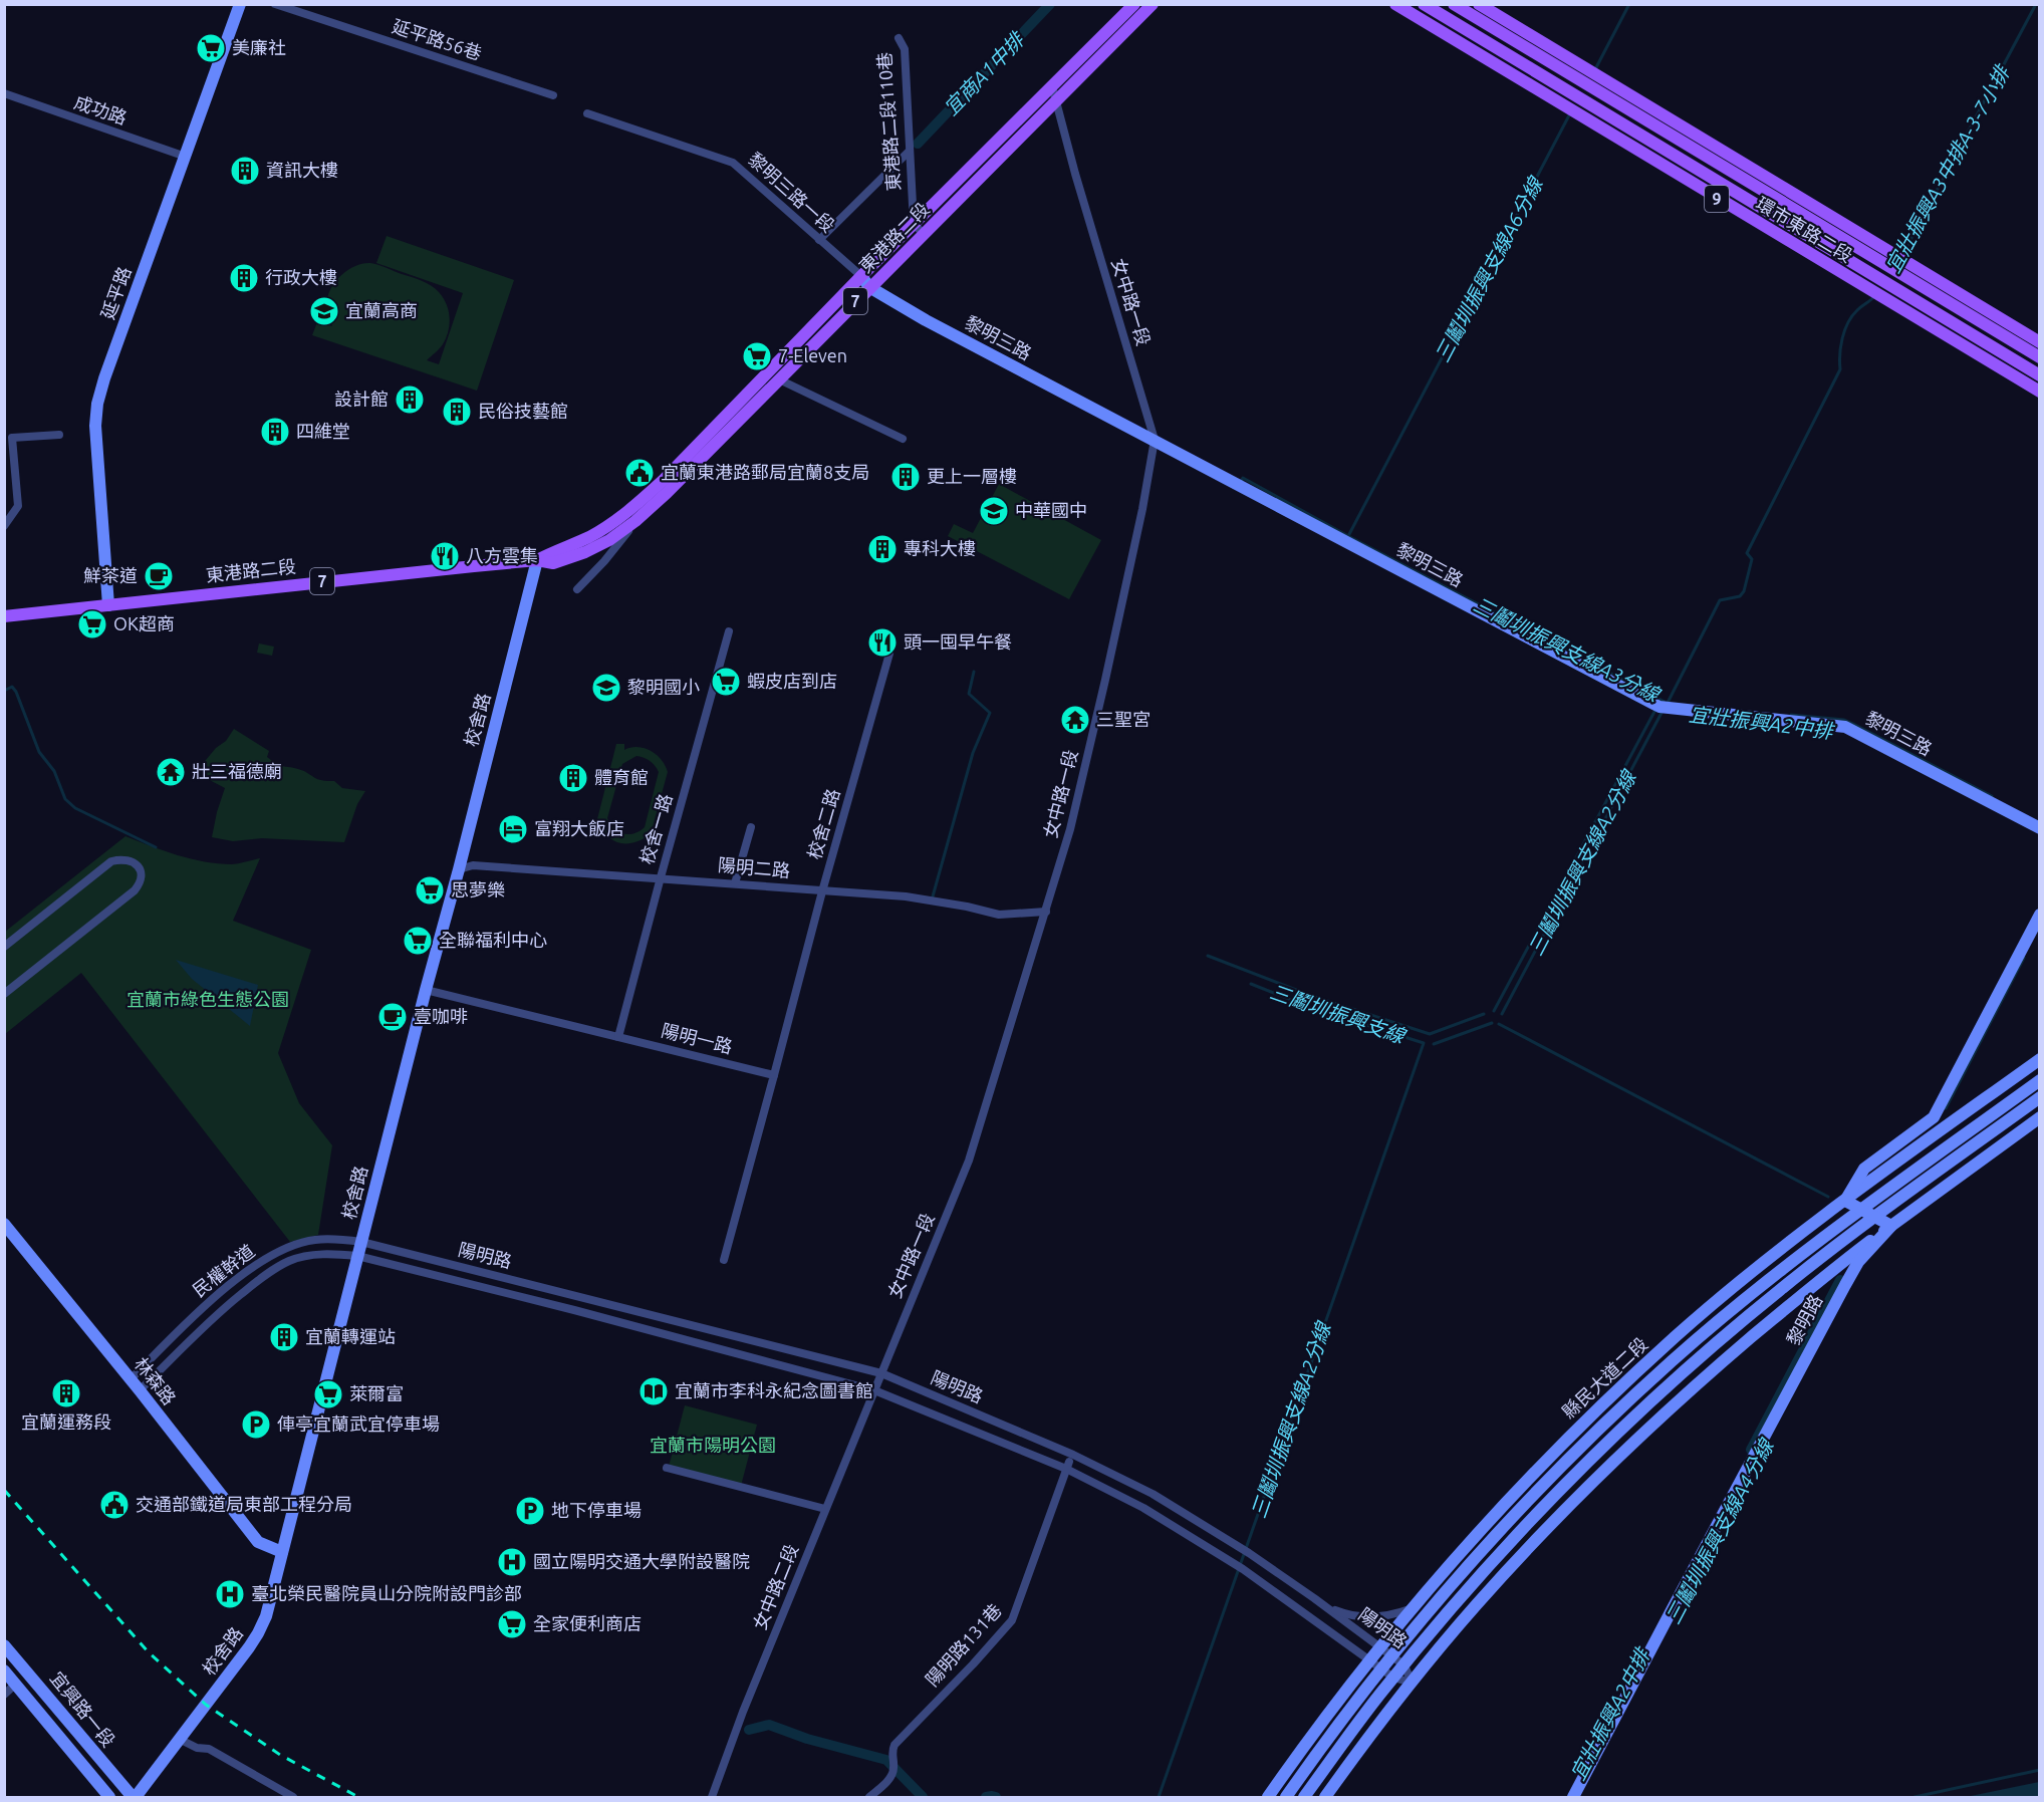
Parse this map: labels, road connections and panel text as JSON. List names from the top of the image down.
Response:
{
  "streets": {
    "main road": [
      "9",
      "環市東路二段",
      "東港路二段",
      "7"
    ],
    "street": [
      "延平路56巷",
      "成功路",
      "東港路二段110巷",
      "黎明三路一段",
      "延平路",
      "女中路一段",
      "黎明三路",
      "校舍路",
      "校舍二路",
      "校舍一路",
      "陽明二路",
      "陽明一路",
      "陽明路",
      "民權幹道",
      "黎明路",
      "縣民大道二段",
      "林森路",
      "女中路二段",
      "陽明路131巷",
      "宜興路一段"
    ]
  },
  "crossings": [
    ["成功路", "延平路"],
    ["東港路二段110巷", "東港路二段"],
    ["黎明三路一段", "東港路二段"],
    ["黎明三路一段", "黎明三路"],
    ["東港路二段", "延平路"],
    ["東港路二段", "女中路一段"],
    ["東港路二段", "黎明三路"],
    ["東港路二段", "校舍路"],
    ["女中路一段", "黎明三路"],
    ["女中路一段", "陽明二路"],
    ["女中路一段", "陽明路"],
    ["女中路一段", "女中路二段"],
    ["校舍路", "陽明二路"],
    ["校舍路", "陽明一路"],
    ["校舍路", "陽明路"],
    ["校舍路", "民權幹道"],
    ["校舍路", "林森路"],
    ["校舍路", "宜興路一段"],
    ["校舍二路", "陽明二路"],
    ["校舍二路", "陽明一路"],
    ["校舍一路", "陽明二路"],
    ["校舍一路", "陽明一路"],
    ["陽明路", "民權幹道"],
    ["陽明路", "縣民大道二段"],
    ["陽明路", "女中路二段"],
    ["陽明路", "陽明路131巷"],
    ["民權幹道", "林森路"]
  ],
  "water": [
    "宜商A1中排",
    "宜壯振興A3中排A-3-7小排",
    "三鬮圳振興支線A6分線",
    "三鬮圳振興支線A3分線",
    "宜壯振興A2中排",
    "三鬮圳振興支線A2分線",
    "三鬮圳振興支線",
    "三鬮圳振興支線A4分線"
  ],
  "parks": ["宜蘭市綠色生態公園", "宜蘭市陽明公園"],
  "places": {
    "supermarket": [
      "美廉社",
      "7-Eleven",
      "OK超商",
      "蝦皮店到店",
      "思夢樂",
      "全聯福利中心",
      "萊爾富",
      "全家便利商店"
    ],
    "building": [
      "資訊大樓",
      "行政大樓",
      "設計館",
      "民俗技藝館",
      "四維堂",
      "更上一層樓",
      "專科大樓",
      "體育館",
      "宜蘭轉運站",
      "宜蘭運務段"
    ],
    "school or university": ["宜蘭高商", "中華國中", "黎明國小"],
    "public building": ["宜蘭東港路郵局宜蘭8支局", "交通部鐵道局東部工程分局"],
    "restaurant": ["八方雲集", "頭一囤早午餐"],
    "cafe": ["鮮茶道", "壹咖啡"],
    "temple": ["三聖宮", "壯三福德廟"],
    "hotel": ["富翔大飯店"],
    "library": ["宜蘭市李科永紀念圖書館"],
    "parking": ["俥亭宜蘭武宜停車場", "地下停車場"],
    "hospital": ["國立陽明交通大學附設醫院", "臺北榮民醫院員山分院附設門診部"]
  }
}
